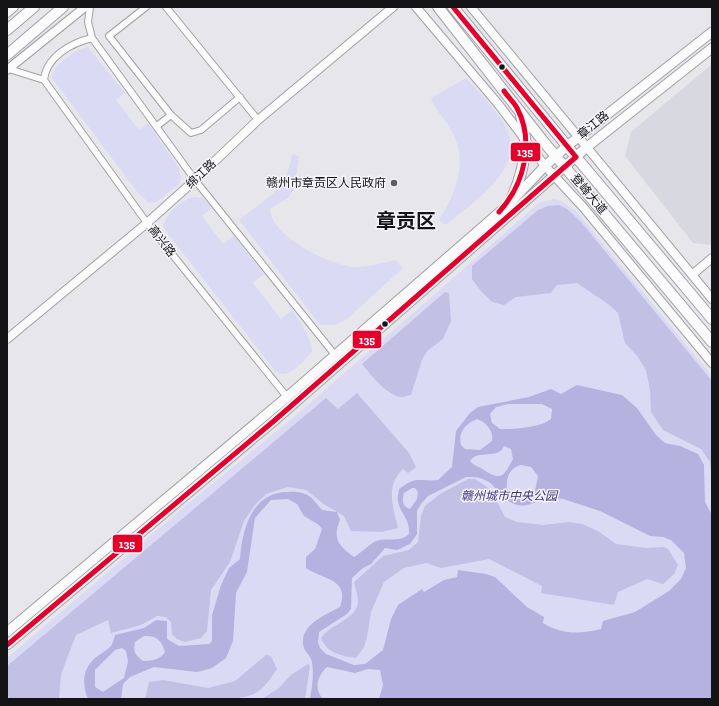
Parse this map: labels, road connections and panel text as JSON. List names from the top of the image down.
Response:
{
  "streets": {
    "main road": ["章江路", "登峰大道"],
    "street": ["绵江路", "高兴路"]
  },
  "crossings": [
    ["章江路", "登峰大道"],
    ["章江路", "高兴路"],
    ["绵江路", "高兴路"]
  ],
  "districts": ["章贡区"],
  "parks": ["赣州城市中央公园"],
  "places": ["赣州市章贡区人民政府"],
  "lines": ["transit line 135"]
}
